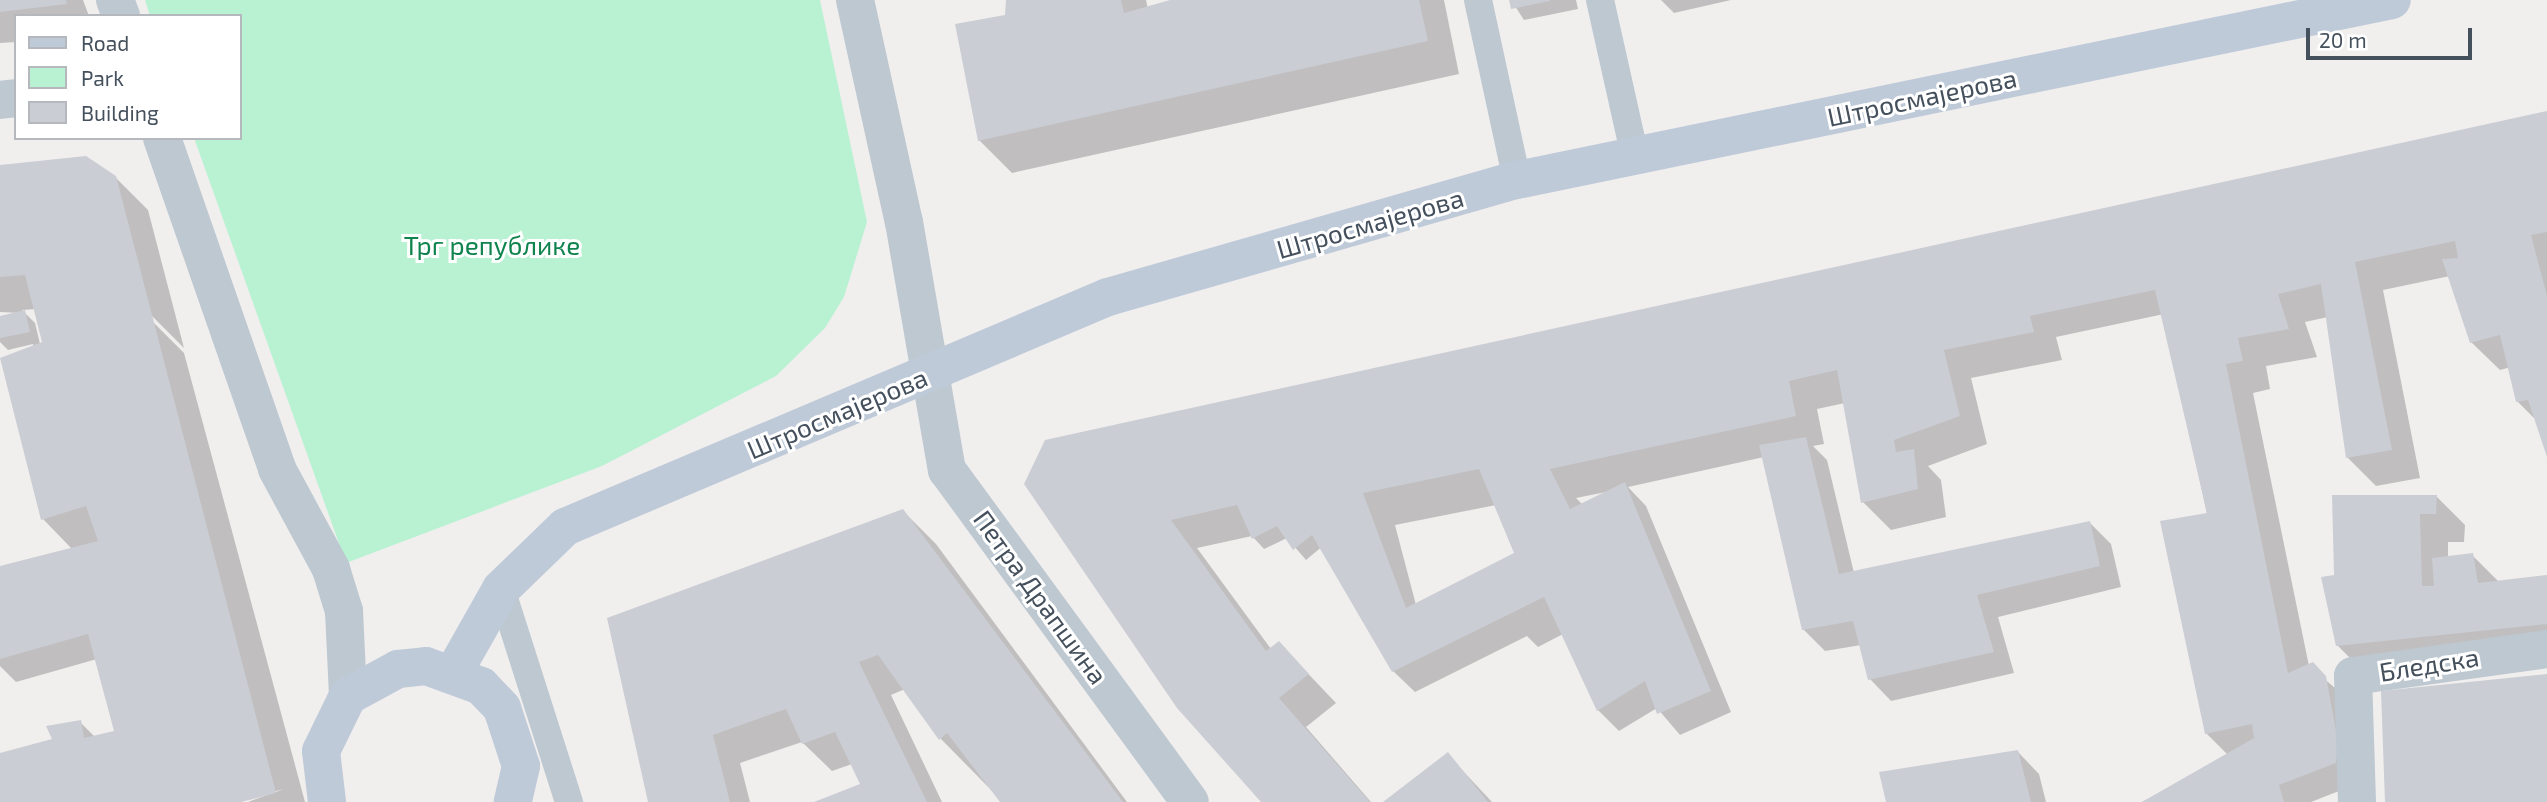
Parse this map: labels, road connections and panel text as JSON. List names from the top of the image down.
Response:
{
  "streets": {
    "street": ["Штросмајерова", "Петра Драпшина", "Бледска"]
  },
  "crossings": [
    ["Штросмајерова", "Петра Драпшина"]
  ],
  "parks": ["Трг републике"],
  "legend": ["Road", "Park", "Building"],
  "scale_bar": "20 m"
}
